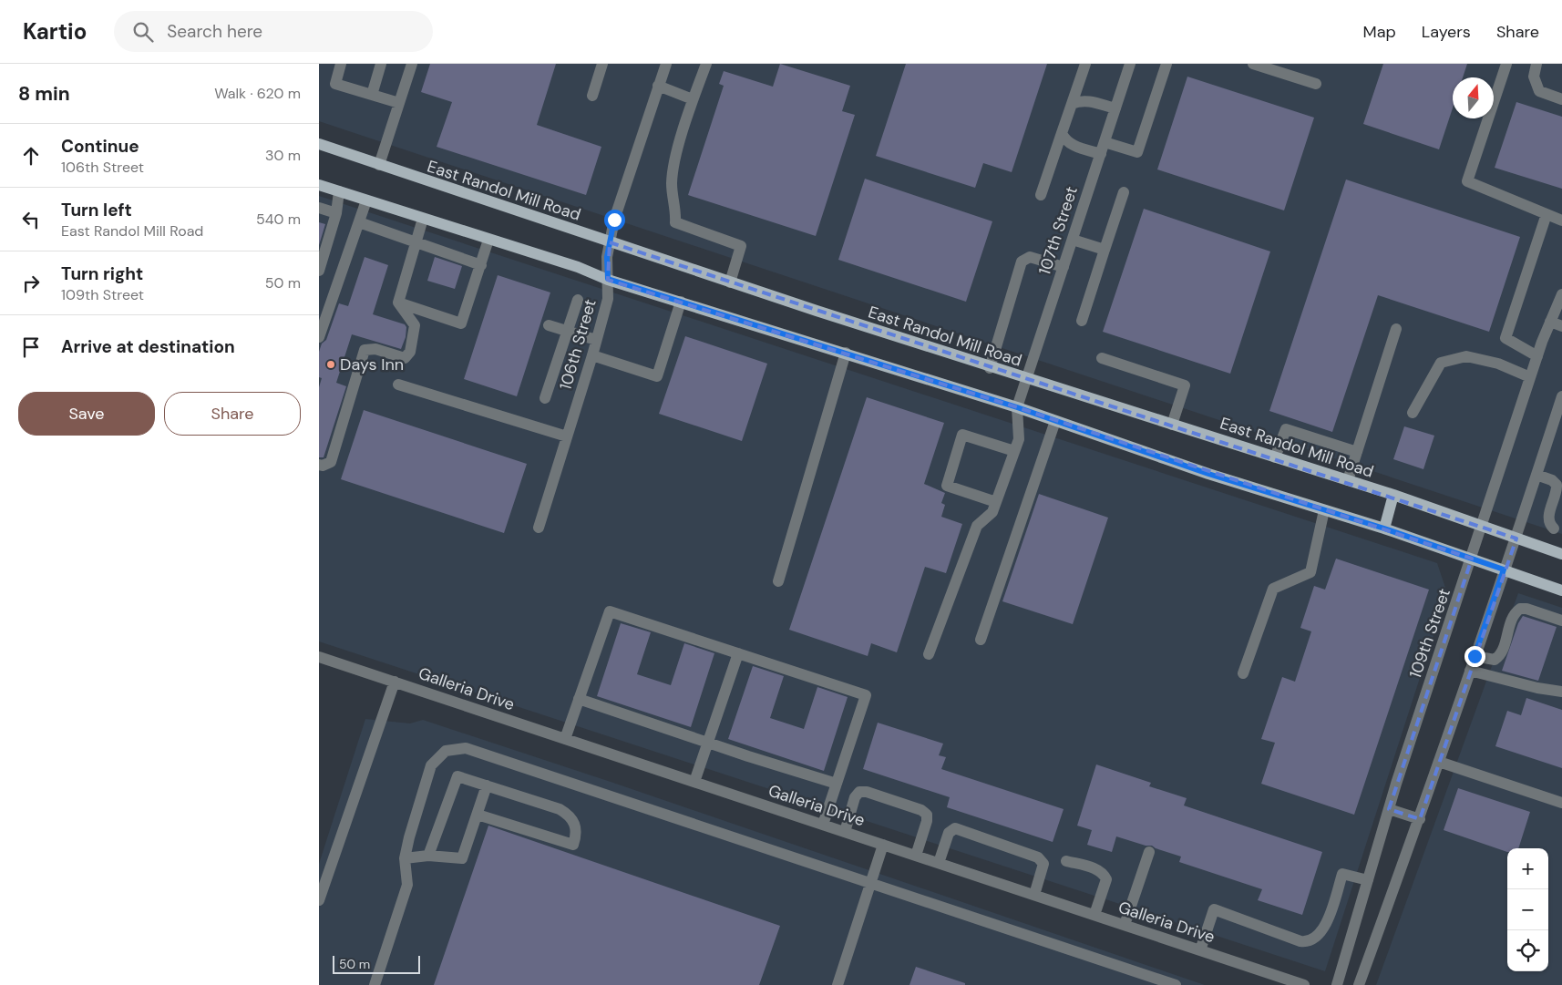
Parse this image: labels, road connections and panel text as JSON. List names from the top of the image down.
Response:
{
  "streets": {
    "main road": ["East Randol Mill Road"],
    "street": [
      "107th Street",
      "106th Street",
      "109th Street",
      "Galleria Drive"
    ]
  },
  "crossings": [
    ["East Randol Mill Road", "107th Street"],
    ["East Randol Mill Road", "106th Street"],
    ["East Randol Mill Road", "109th Street"]
  ],
  "places": ["Days Inn"],
  "scale_bar": "50 m",
  "north": "top",
  "page": {
    "header": "Kartio",
    "search": "Search here",
    "nav": ["Map", "Layers", "Share"],
    "heading": ["8 min", "Walk · 620 m"],
    "list": [
      ["Continue", "106th Street", "30 m"],
      ["Turn left", "East Randol Mill Road", "540 m"],
      ["Turn right", "109th Street", "50 m"],
      "Arrive at destination"
    ],
    "buttons": ["Save", "Share"],
    "map_buttons": ["+", "−"],
    "scale": "50 m"
  }
}
